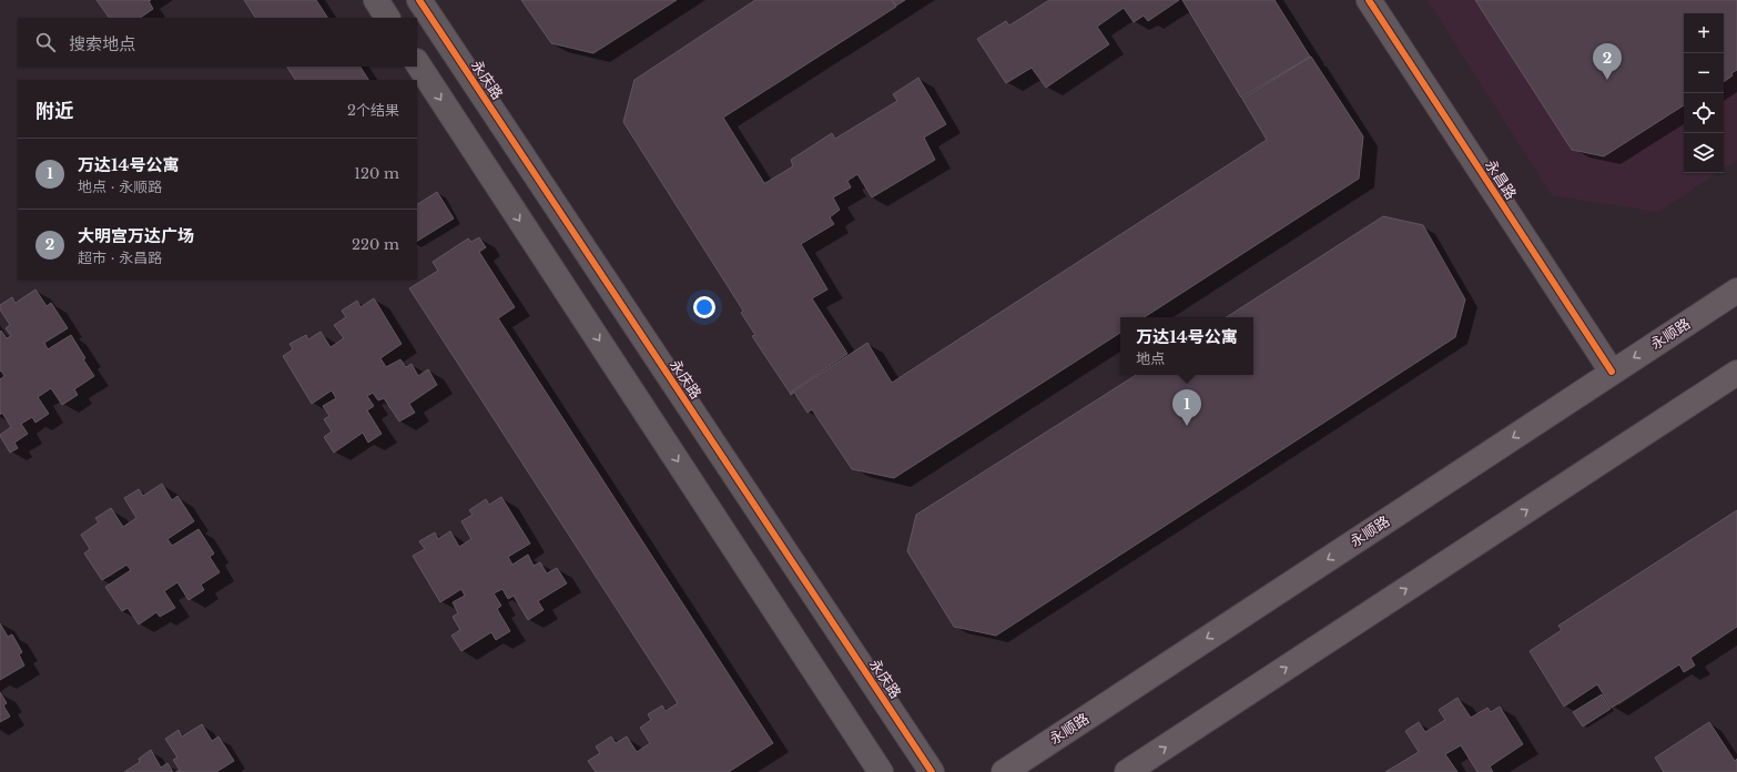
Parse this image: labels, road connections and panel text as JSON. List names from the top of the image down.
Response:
{
  "streets": {
    "main road": ["永顺路"],
    "street": ["永庆路", "永昌路"]
  },
  "crossings": [
    ["永昌路", "永顺路"]
  ],
  "page": {
    "map_buttons": ["+", "−"],
    "search": "搜索地点",
    "pins": ["2", "1"],
    "heading": ["附近", "2个结果"],
    "list": [
      {
        "mark": "1",
        "name": "万达14号公寓",
        "note": "地点 · 永顺路",
        "value": "120 m"
      },
      {
        "mark": "2",
        "name": "大明宫万达广场",
        "note": "超市 · 永昌路",
        "value": "220 m"
      }
    ],
    "popup": ["万达14号公寓", "地点"]
  }
}
